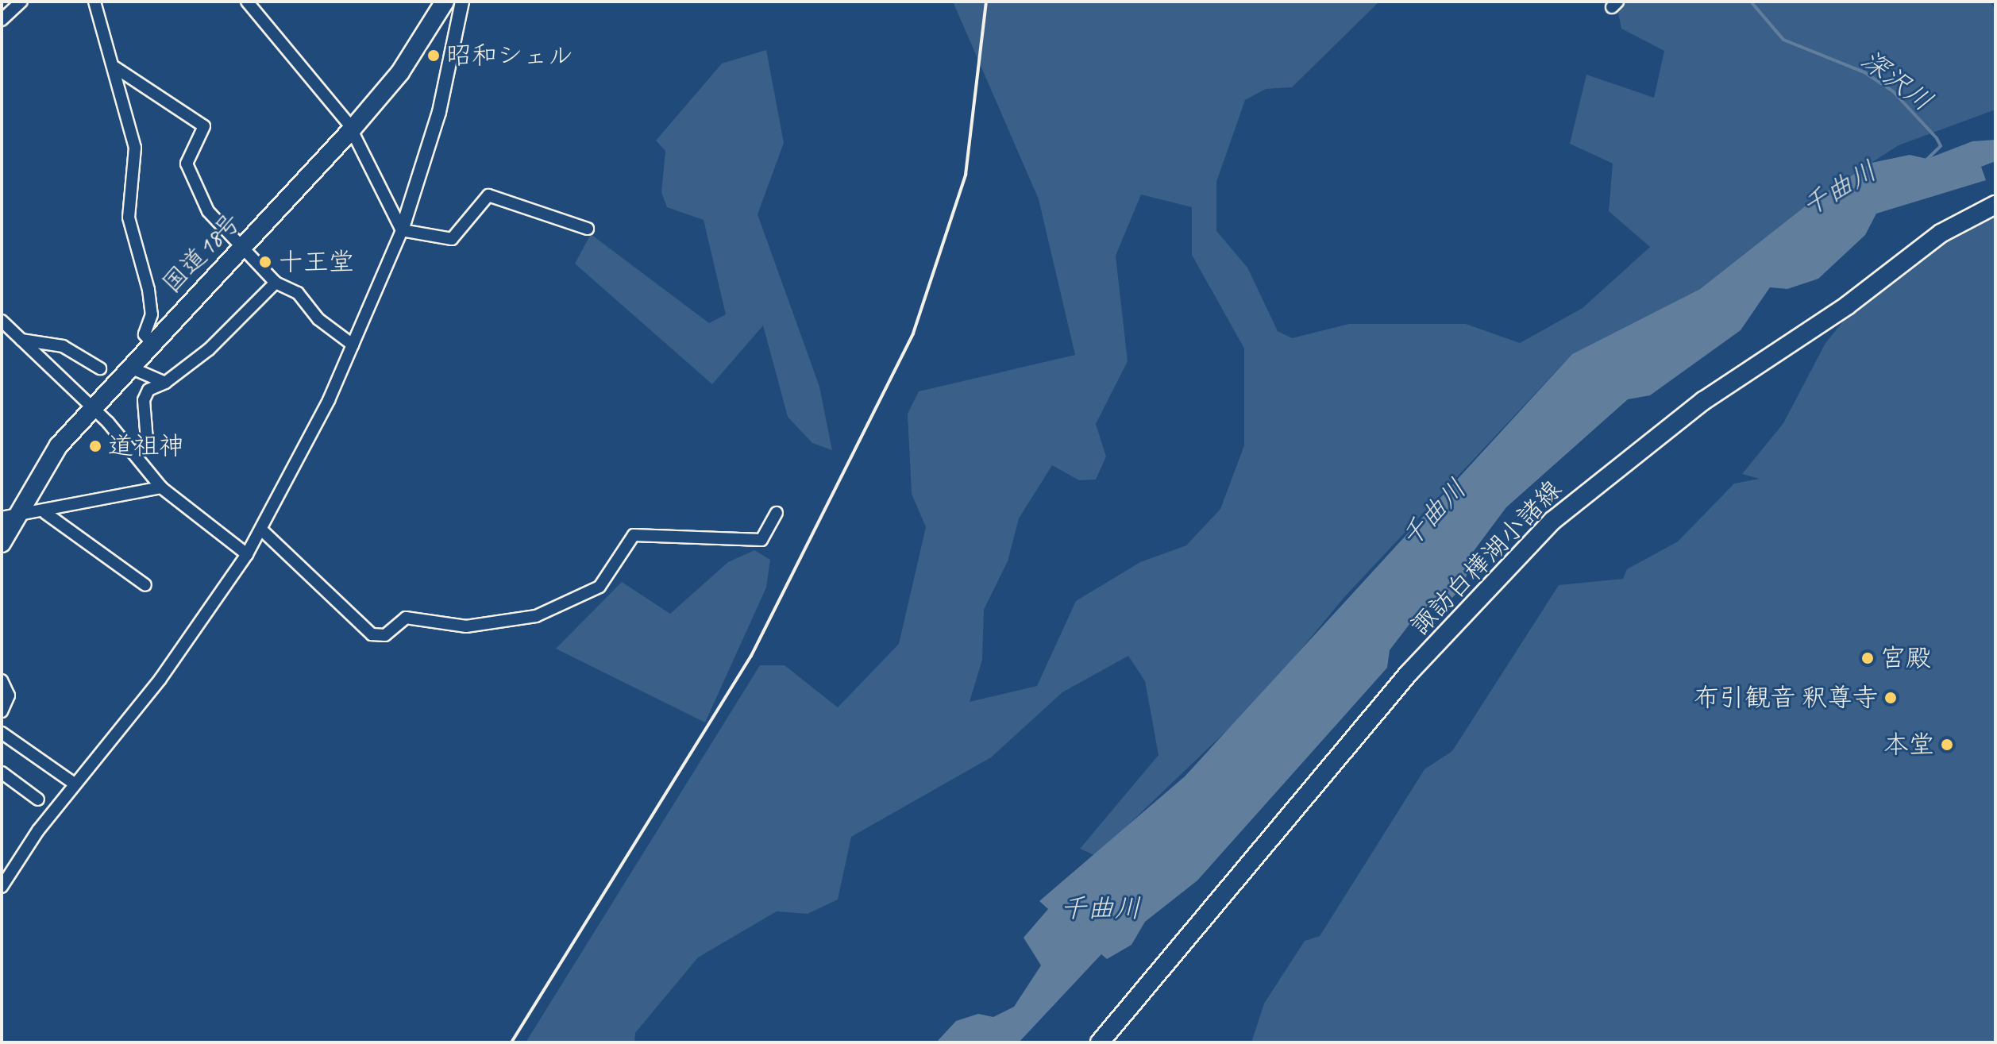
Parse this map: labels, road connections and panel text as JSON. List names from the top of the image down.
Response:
{
  "streets": {
    "main road": ["国道18号", "諏訪白樺湖小諸線"]
  },
  "water": ["深沢川", "千曲川"],
  "places": [
    "昭和シェル",
    "十王堂",
    "道祖神",
    "宮殿",
    "布引観音 釈尊寺",
    "本堂"
  ]
}
